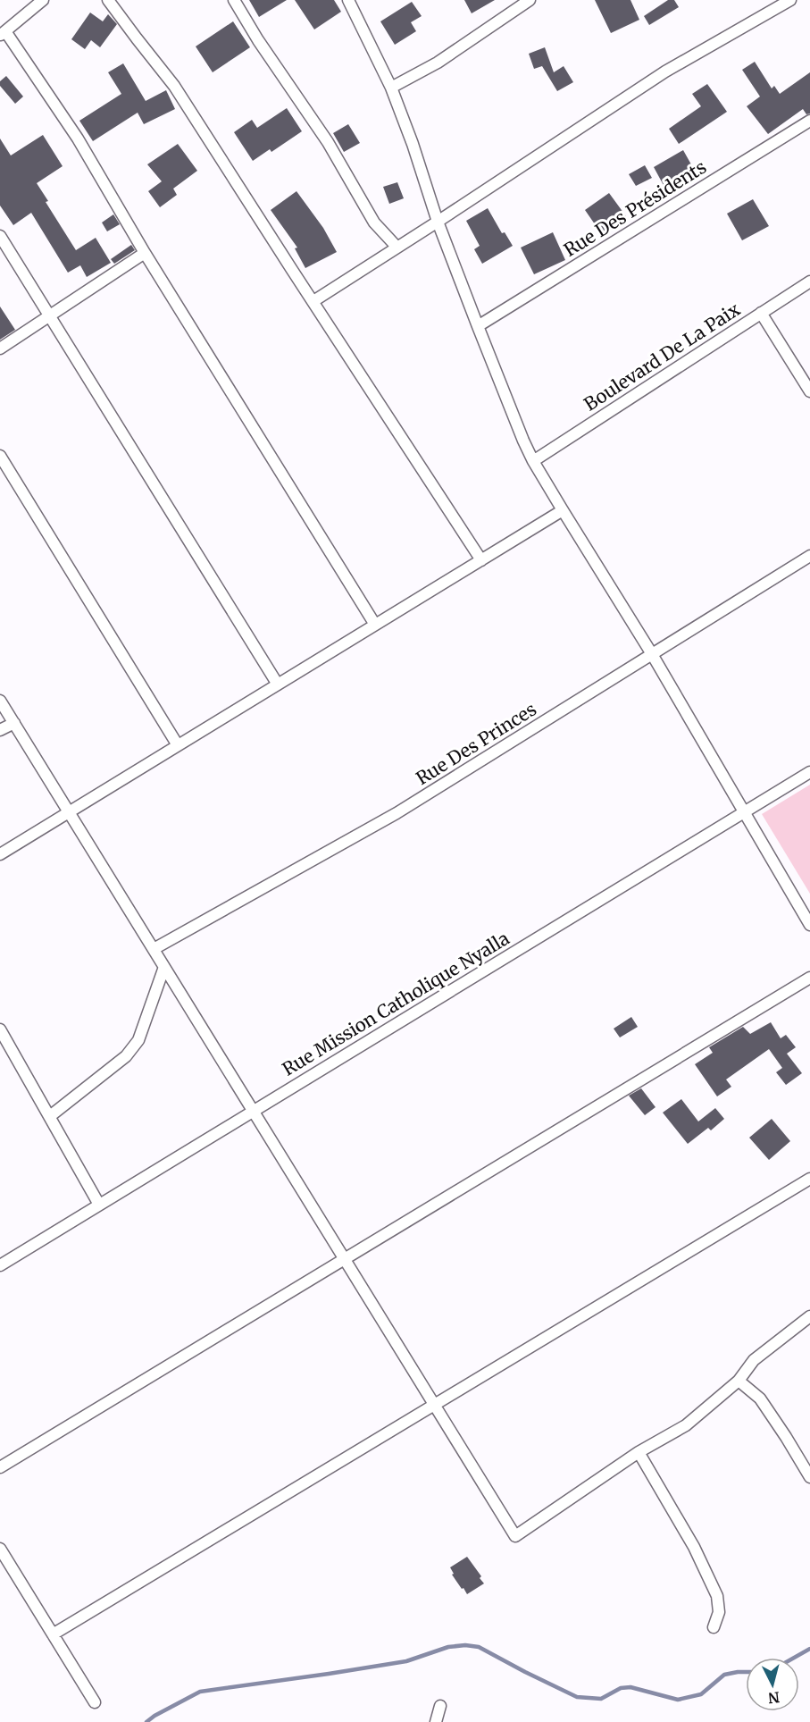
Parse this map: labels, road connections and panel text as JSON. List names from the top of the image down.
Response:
{
  "streets": {
    "street": [
      "Rue Des Présidents",
      "Boulevard De La Paix",
      "Rue Des Princes",
      "Rue Mission Catholique Nyalla"
    ]
  },
  "north": "bottom"
}
